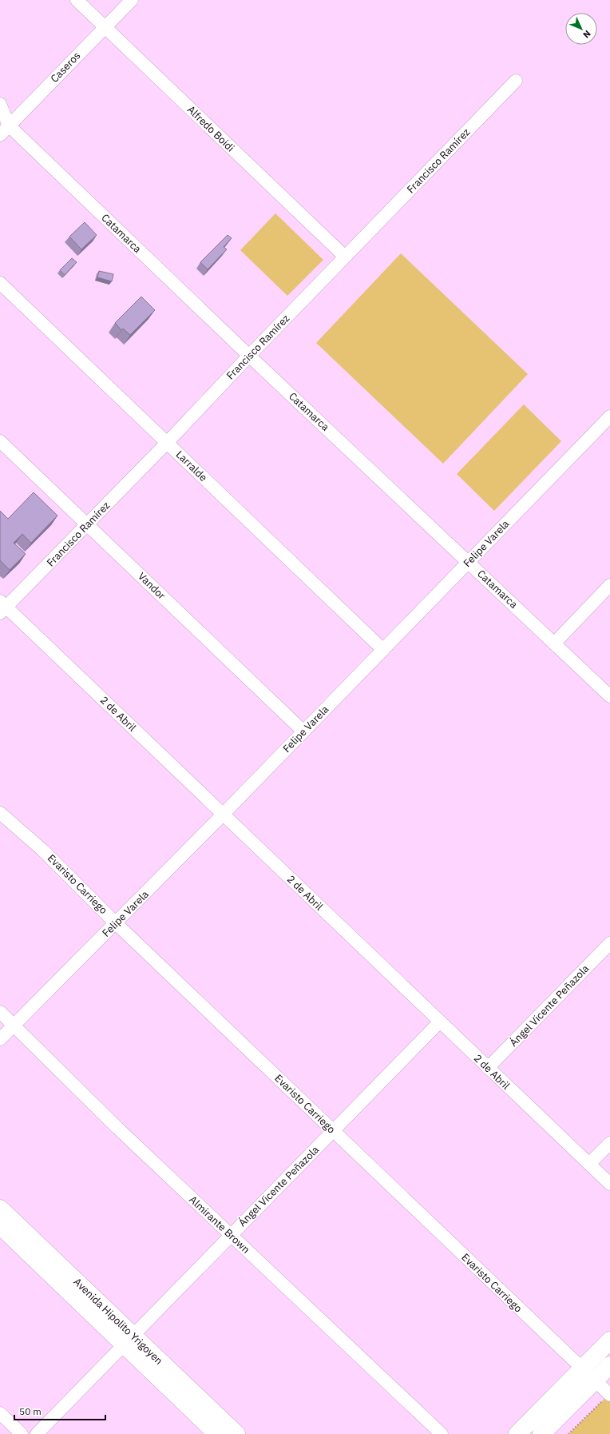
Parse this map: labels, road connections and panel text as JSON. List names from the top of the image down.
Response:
{
  "streets": {
    "main road": ["Avenida Hipolito Yrigoyen"],
    "street": [
      "Caseros",
      "Alfredo Boidi",
      "Francisco Ramírez",
      "Catamarca",
      "Larralde",
      "Felipe Varela",
      "Vandor",
      "2 de Abril",
      "Evaristo Carriego",
      "Ángel Vicente Peñazola",
      "Almirante Brown"
    ]
  },
  "crossings": [
    ["Caseros", "Alfredo Boidi"],
    ["Caseros", "Catamarca"],
    ["Alfredo Boidi", "Francisco Ramírez"],
    ["Francisco Ramírez", "Catamarca"],
    ["Francisco Ramírez", "Larralde"],
    ["Francisco Ramírez", "Vandor"],
    ["Francisco Ramírez", "2 de Abril"],
    ["Catamarca", "Felipe Varela"],
    ["Larralde", "Felipe Varela"],
    ["Felipe Varela", "Vandor"],
    ["Felipe Varela", "2 de Abril"],
    ["Felipe Varela", "Evaristo Carriego"],
    ["Felipe Varela", "Almirante Brown"],
    ["2 de Abril", "Ángel Vicente Peñazola"],
    ["Evaristo Carriego", "Ángel Vicente Peñazola"],
    ["Ángel Vicente Peñazola", "Almirante Brown"],
    ["Ángel Vicente Peñazola", "Avenida Hipolito Yrigoyen"]
  ],
  "scale_bar": "50 m",
  "north": "bottom right"
}
